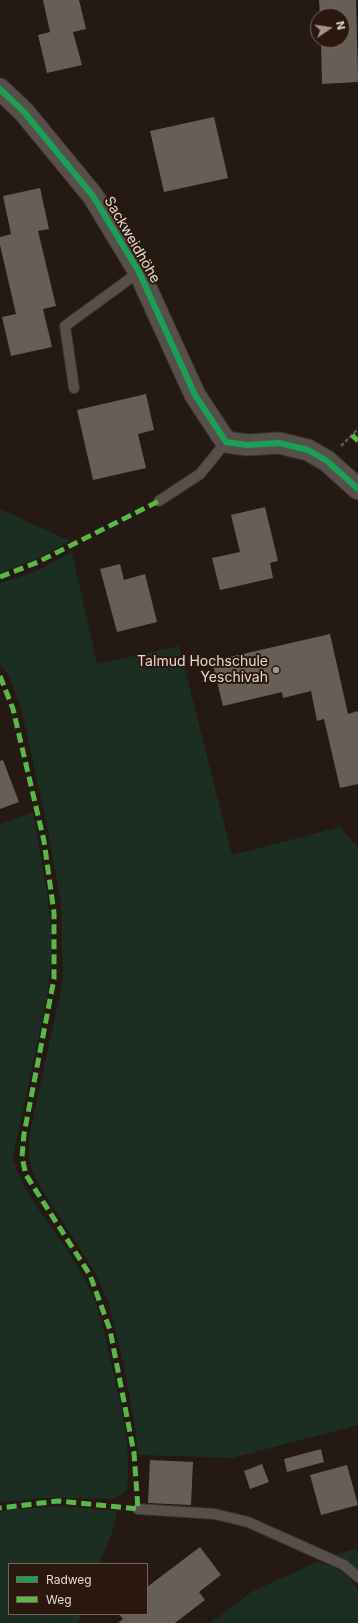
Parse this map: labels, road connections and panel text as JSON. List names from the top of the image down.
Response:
{
  "streets": {
    "street": ["Sackweidhöhe"]
  },
  "places": ["Talmud Hochschule Yeschivah"],
  "legend": ["Radweg", "Weg"],
  "north": "right"
}
